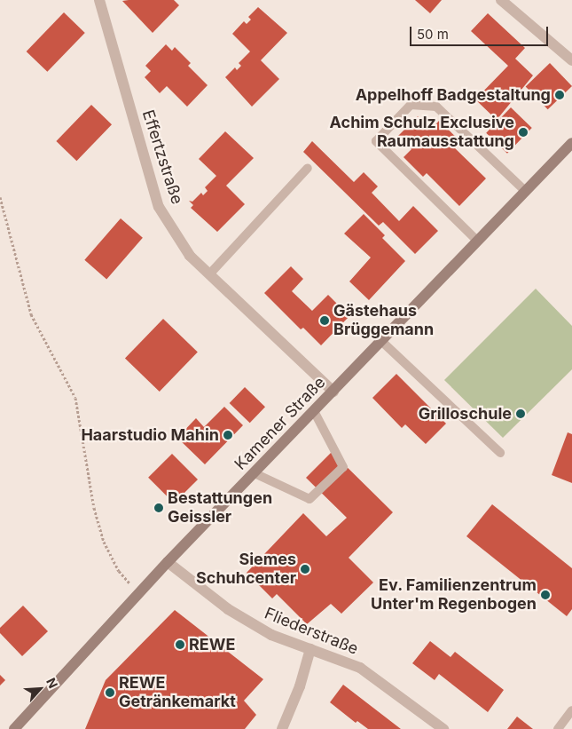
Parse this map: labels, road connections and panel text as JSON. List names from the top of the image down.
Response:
{
  "streets": {
    "main road": ["Kamener Straße"],
    "street": ["Effertzstraße", "Fliederstraße"]
  },
  "crossings": [
    ["Effertzstraße", "Kamener Straße"],
    ["Kamener Straße", "Fliederstraße"]
  ],
  "places": [
    "Appelhoff Badgestaltung",
    "Achim Schulz Exclusive Raumausstattung",
    "Gästehaus Brüggemann",
    "Grilloschule",
    "Haarstudio Mahin",
    "Bestattungen Geissler",
    "Siemes Schuhcenter",
    "Ev. Familienzentrum Unter'm Regenbogen",
    "REWE",
    "REWE Getränkemarkt"
  ],
  "scale_bar": "50 m",
  "north": "top right"
}
